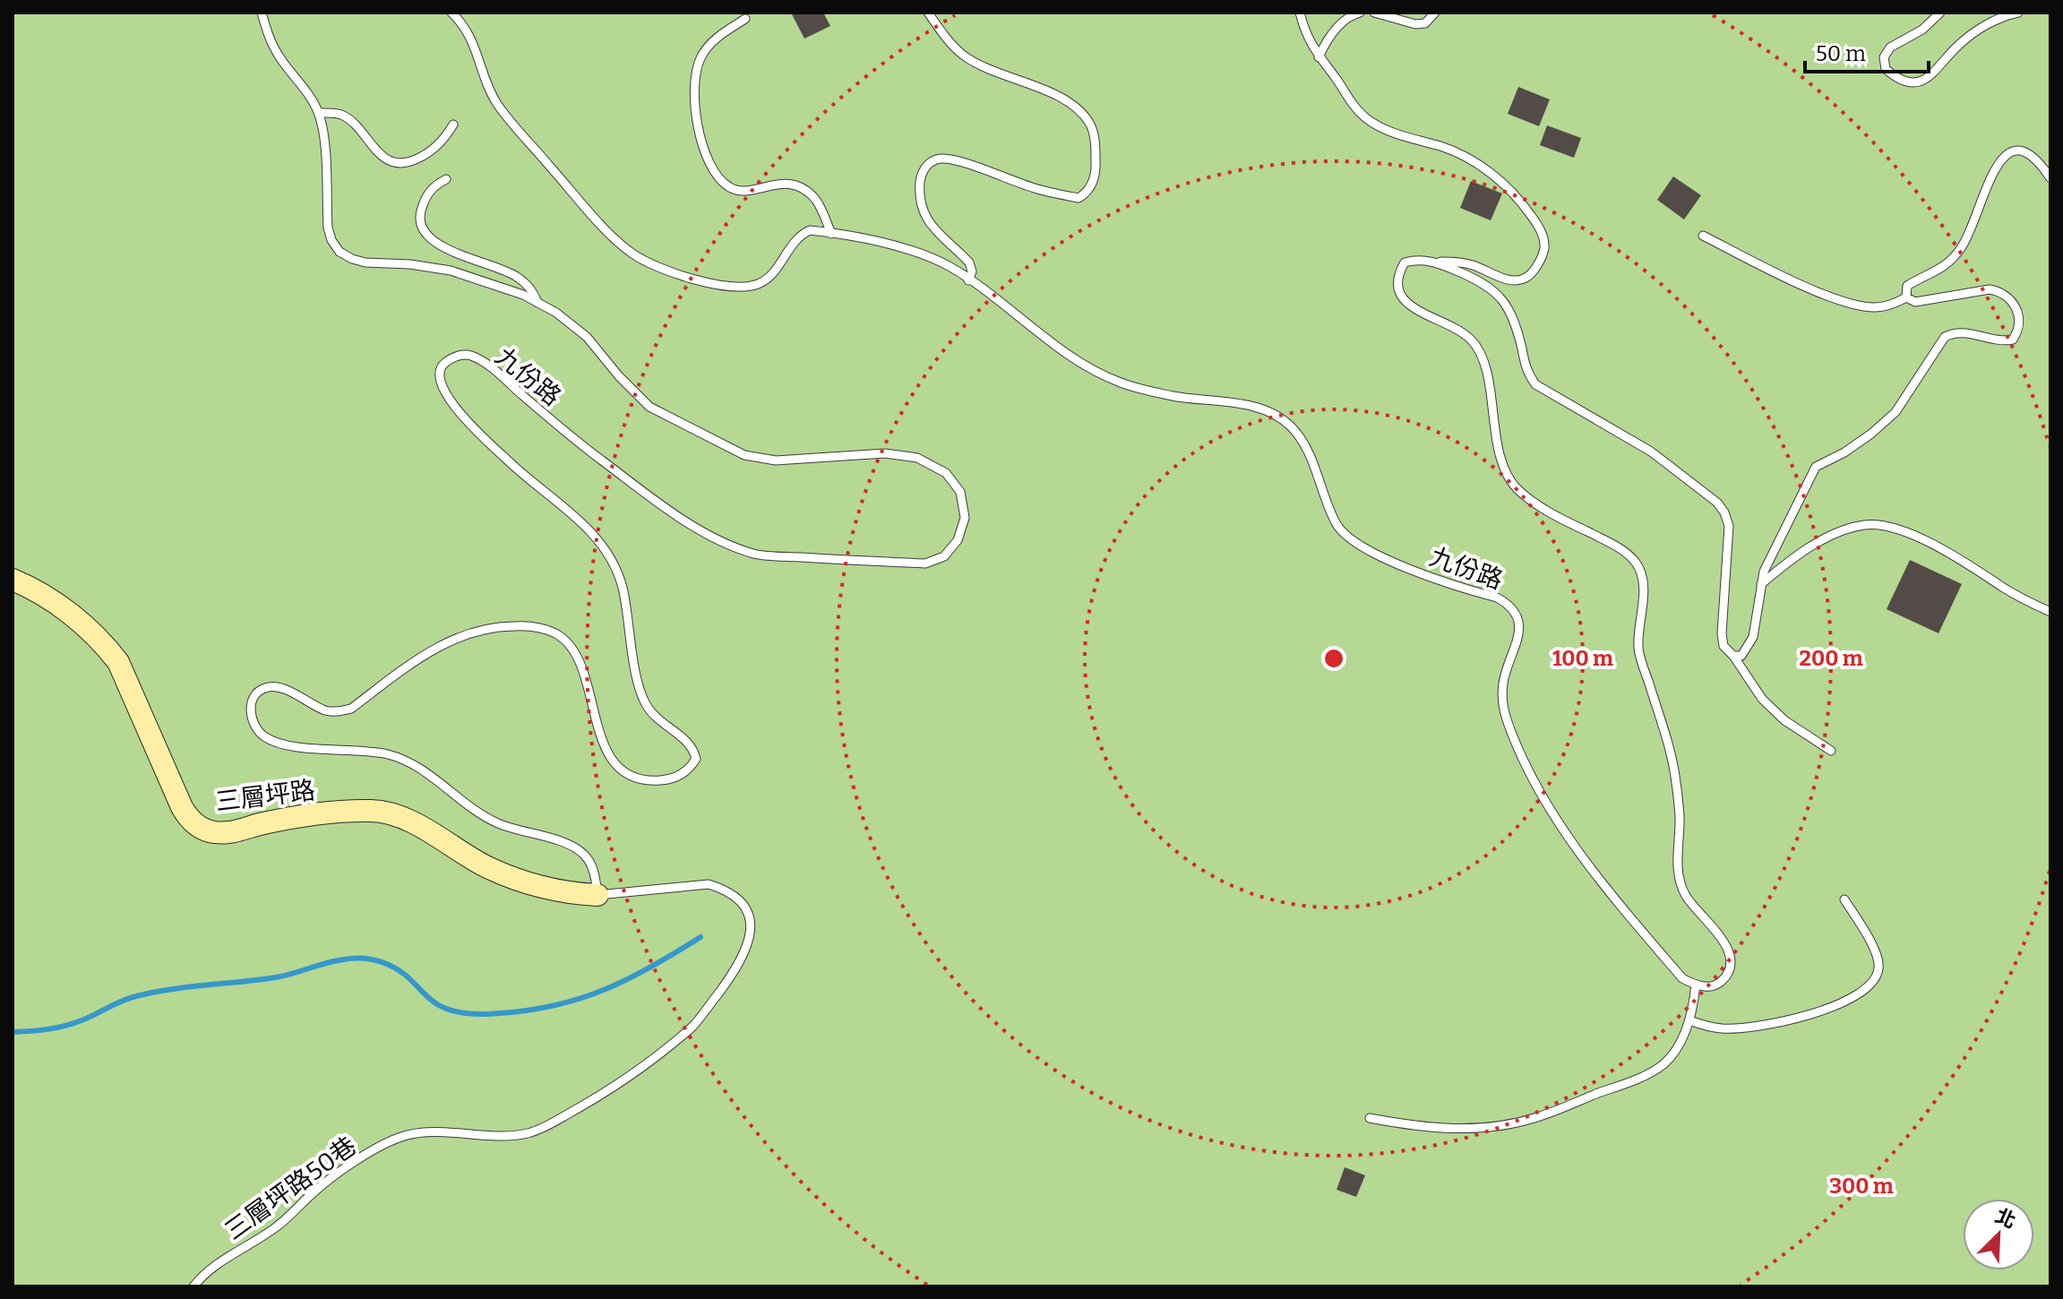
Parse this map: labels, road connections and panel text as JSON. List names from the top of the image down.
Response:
{
  "streets": {
    "street": ["三層坪路"],
    "lane": ["九份路", "三層坪路50巷"]
  },
  "crossings": [
    ["九份路", "三層坪路"],
    ["九份路", "三層坪路50巷"],
    ["三層坪路", "三層坪路50巷"]
  ],
  "scale_bar": "50 m",
  "north": "top right",
  "rings": ["100 m", "200 m", "300 m"]
}
